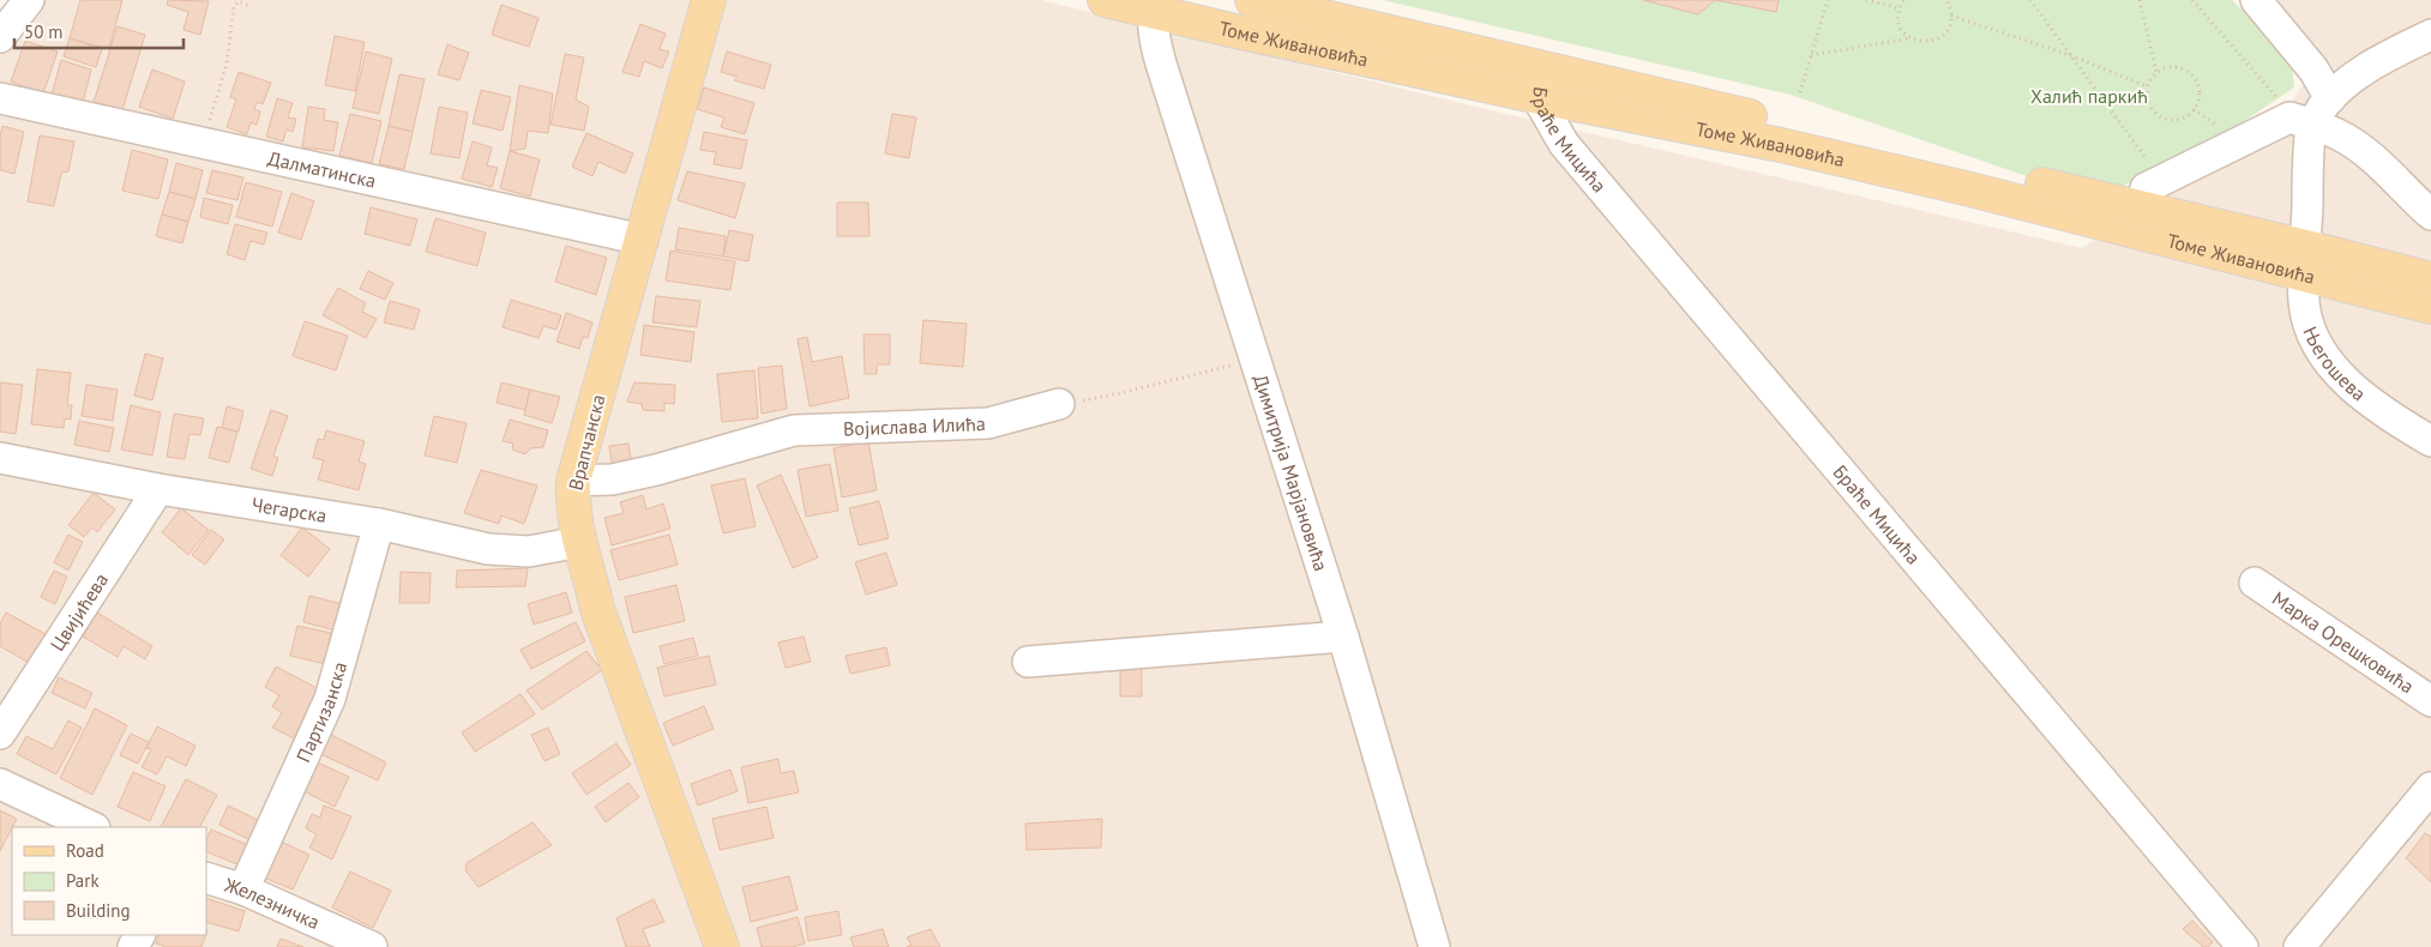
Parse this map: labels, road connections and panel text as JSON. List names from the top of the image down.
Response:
{
  "streets": {
    "main road": ["Томе Живановића", "Врапчанска"],
    "street": [
      "Браће Мицића",
      "Далматинска",
      "Његошева",
      "Војислава Илића",
      "Димитрија Марјановића",
      "Чегарска",
      "Цвијићева",
      "Марка Орешковића",
      "Партизанска",
      "Железничка"
    ]
  },
  "crossings": [
    ["Томе Живановића", "Браће Мицића"],
    ["Томе Живановића", "Његошева"],
    ["Томе Живановића", "Димитрија Марјановића"],
    ["Далматинска", "Врапчанска"],
    ["Војислава Илића", "Врапчанска"],
    ["Врапчанска", "Чегарска"],
    ["Чегарска", "Цвијићева"],
    ["Чегарска", "Партизанска"],
    ["Партизанска", "Железничка"]
  ],
  "parks": ["Халић паркић"],
  "legend": ["Road", "Park", "Building"],
  "scale_bar": "50 m"
}
